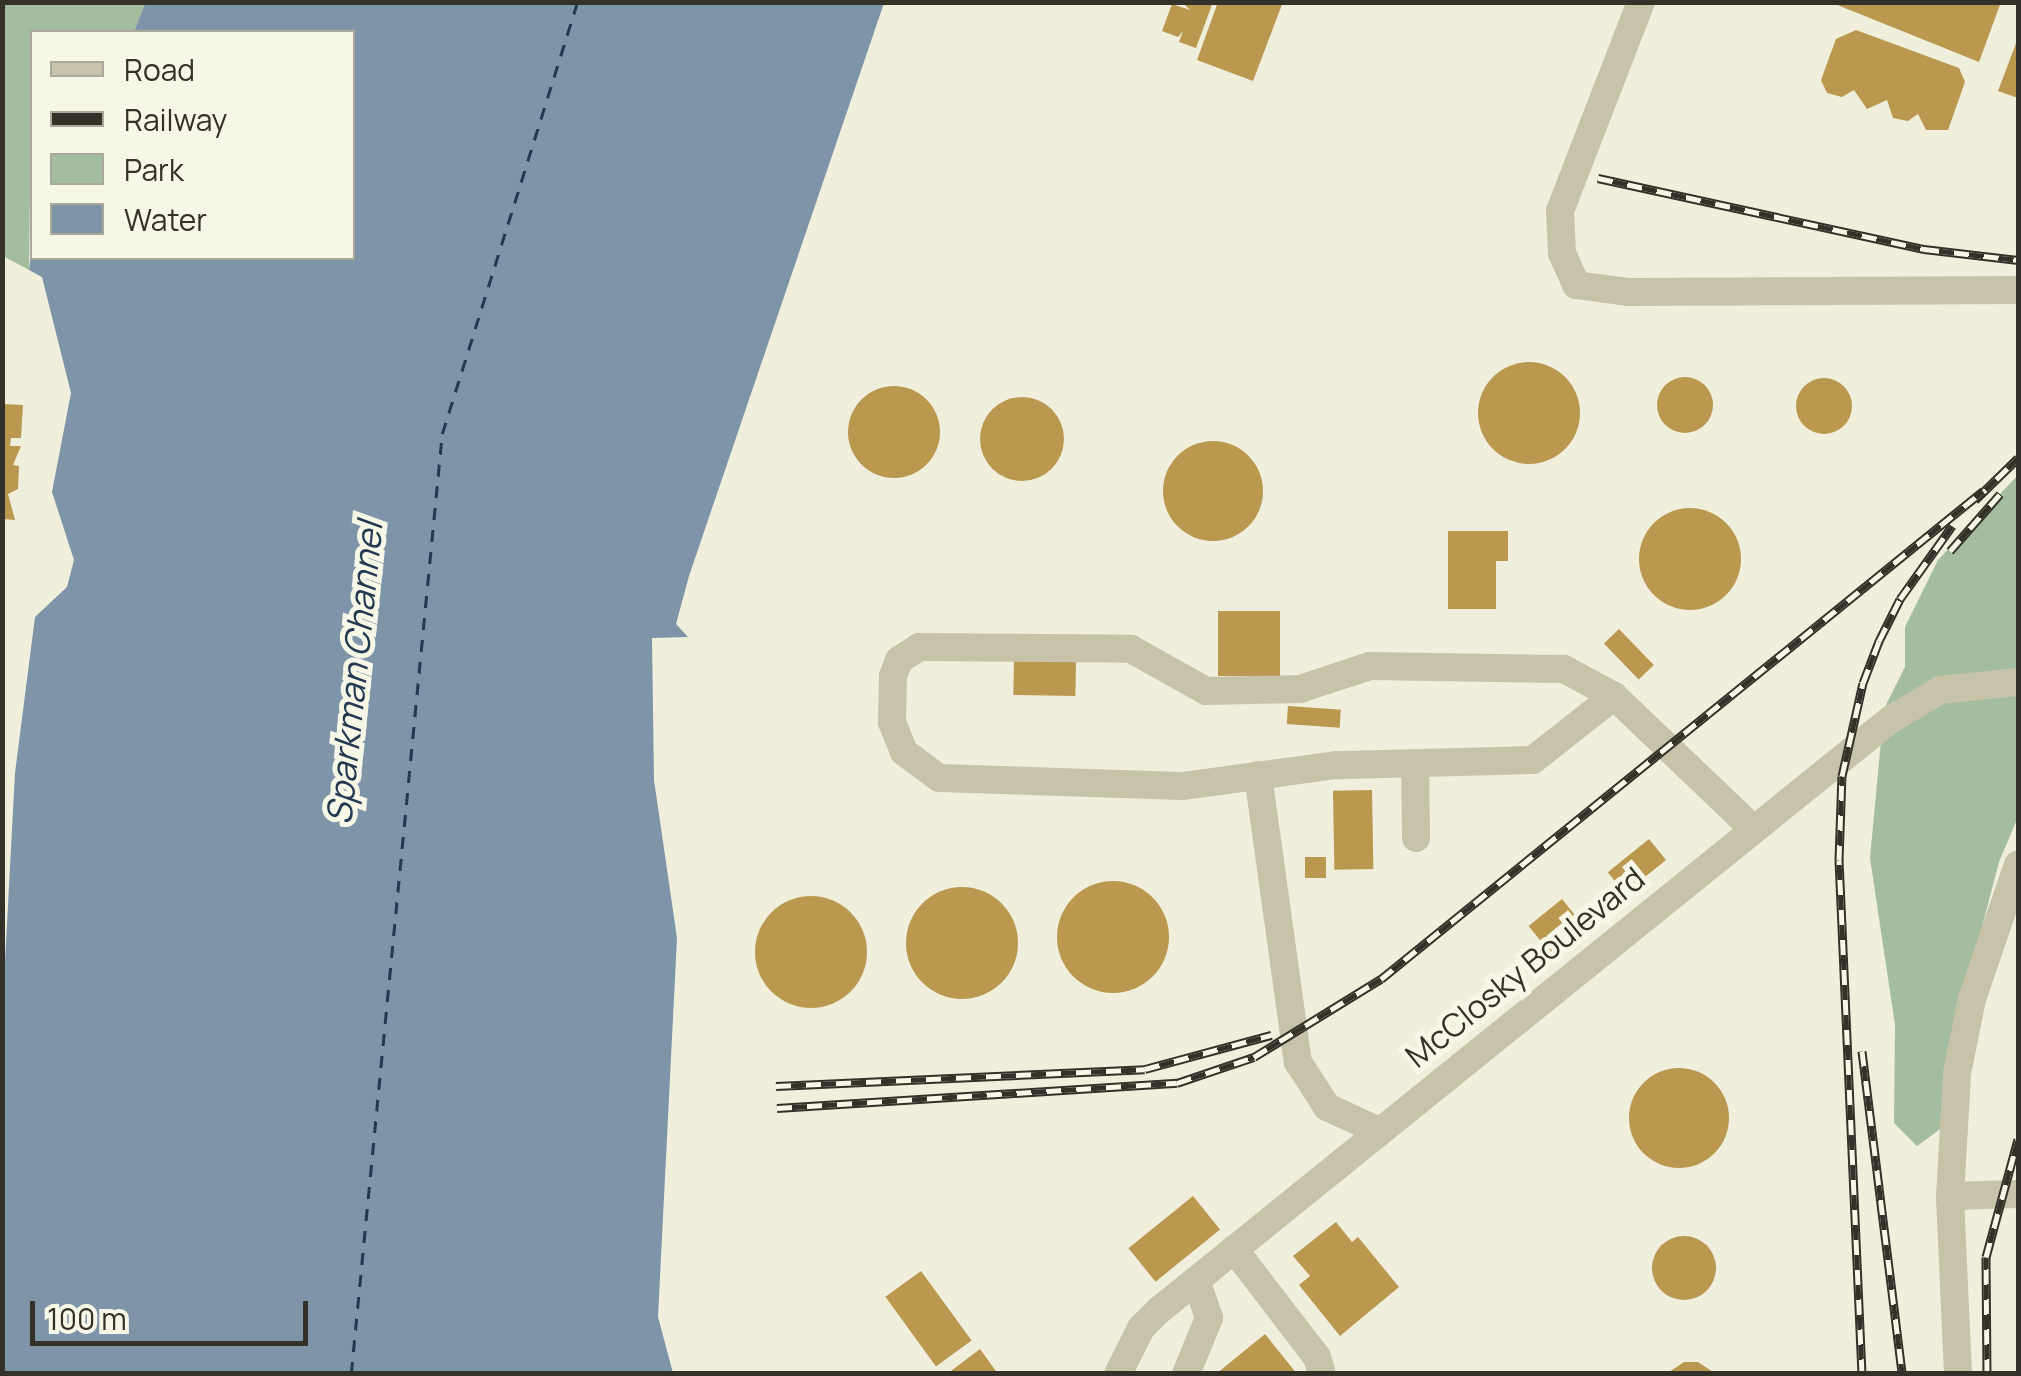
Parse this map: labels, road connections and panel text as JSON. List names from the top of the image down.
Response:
{
  "streets": {
    "street": ["McClosky Boulevard"]
  },
  "water": ["Sparkman Channel"],
  "legend": [
    "Road",
    "Railway",
    "Park",
    "Water"
  ],
  "scale_bar": "100 m"
}
